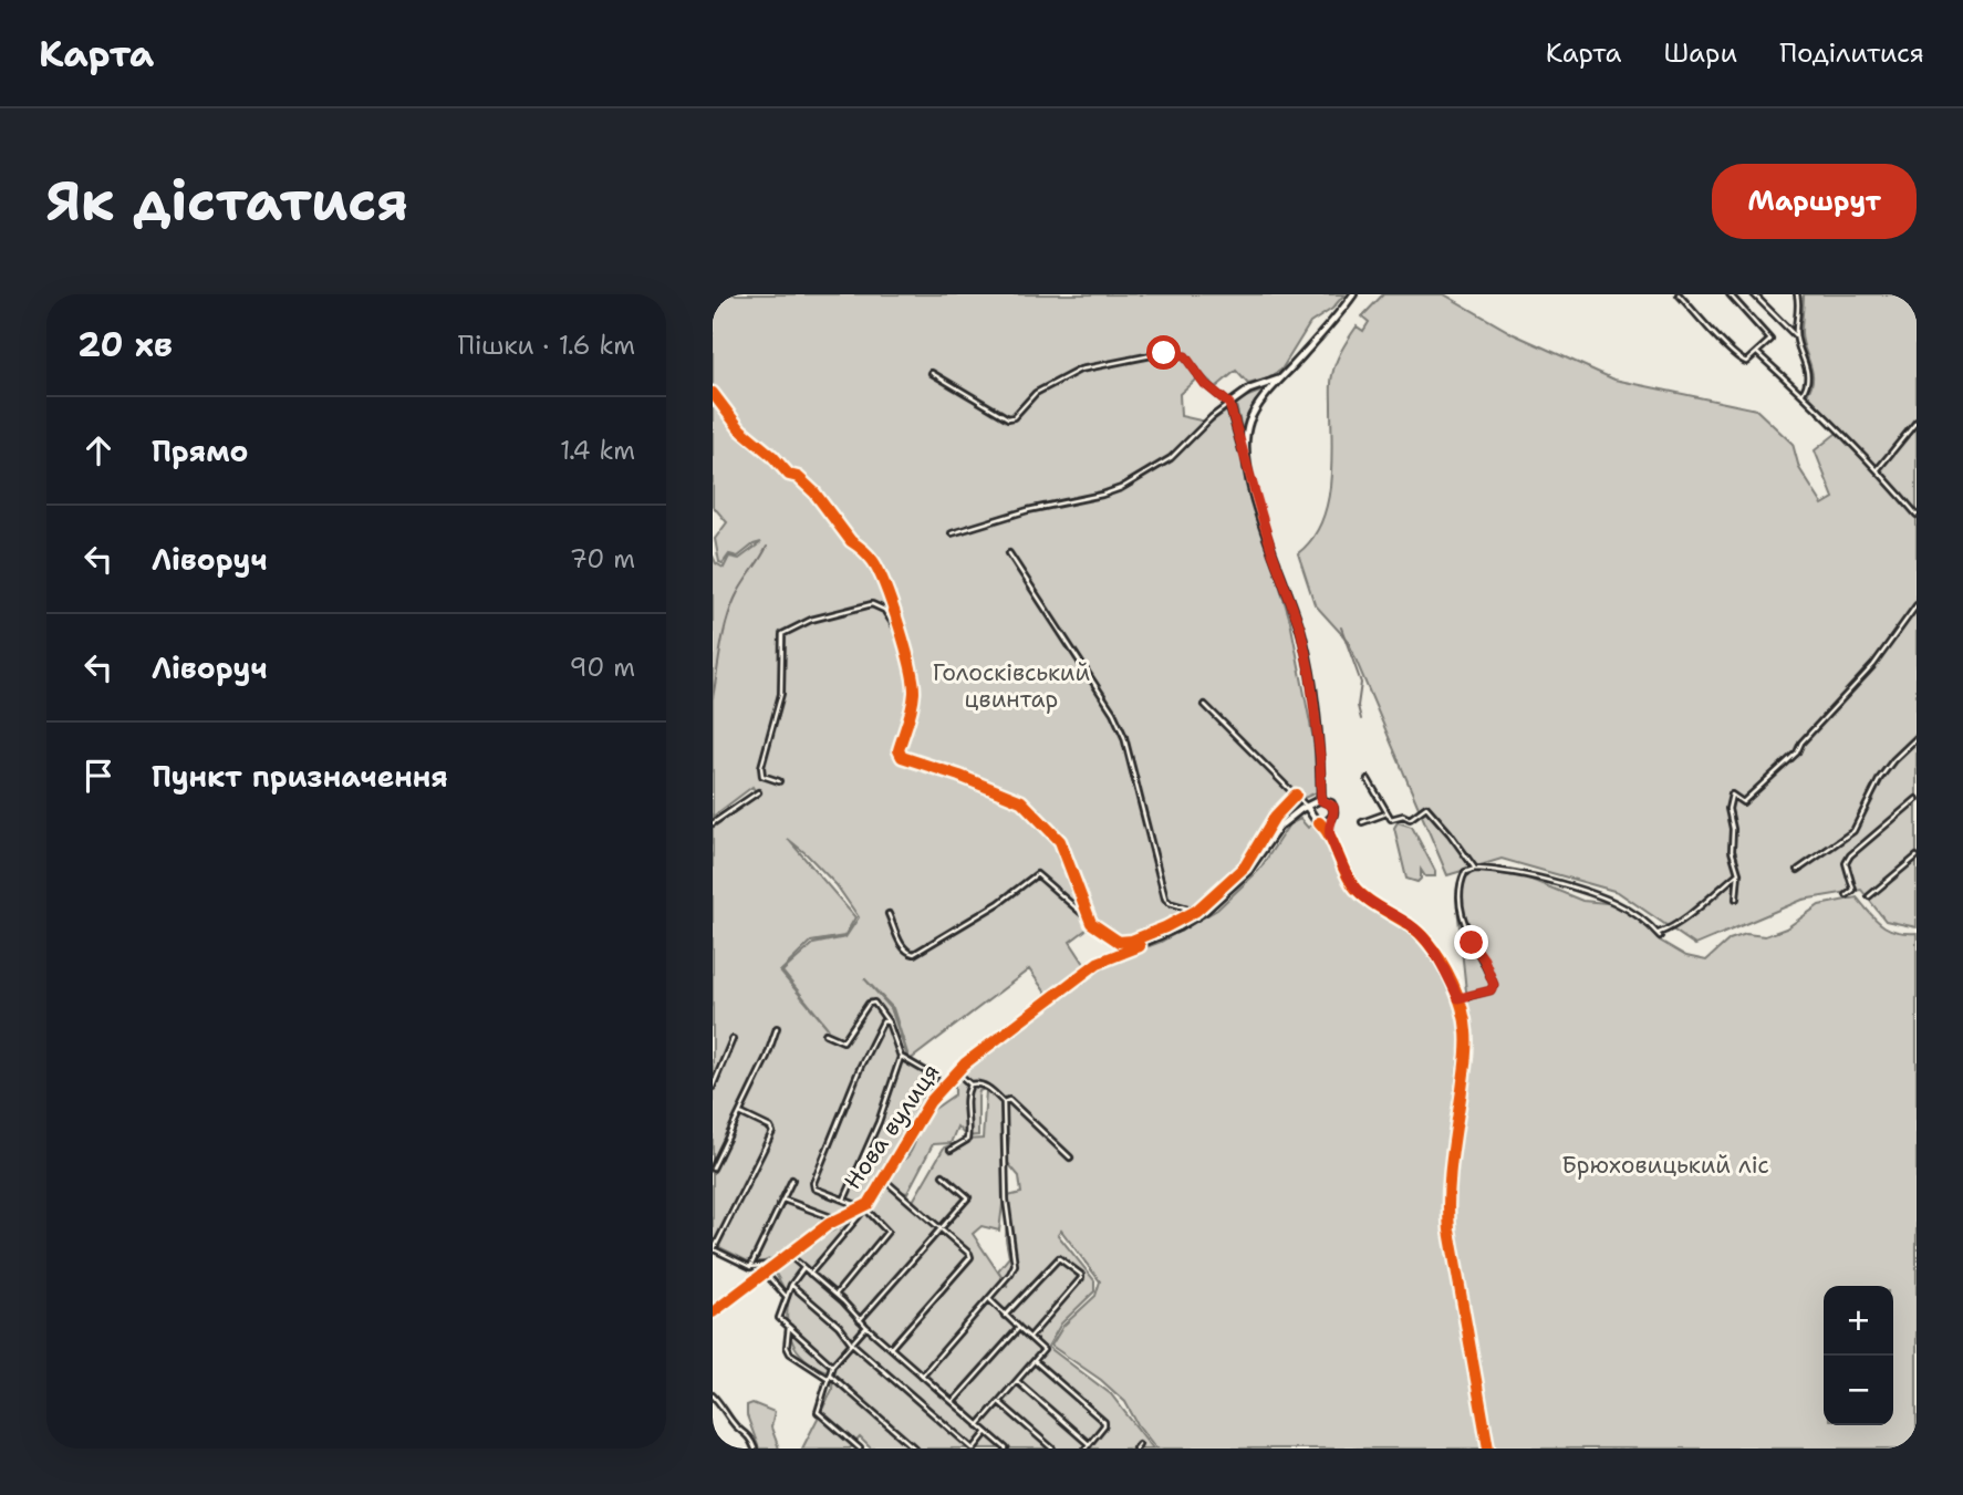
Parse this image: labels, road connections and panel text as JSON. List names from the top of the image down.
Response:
{
  "streets": {
    "street": ["Нова вулиця"]
  },
  "parks": ["Голосківський цвинтар", "Брюховицький ліс"],
  "page": {
    "header": "Карта",
    "nav": ["Карта", "Шари", "Поділитися"],
    "buttons": "Маршрут",
    "title": "Як дістатися",
    "heading": ["20 хв", "Пішки · 1.6 km"],
    "list": [
      ["Прямо", "1.4 km"],
      ["Ліворуч", "70 m"],
      ["Ліворуч", "90 m"],
      "Пункт призначення"
    ],
    "map_buttons": ["+", "−"]
  }
}
